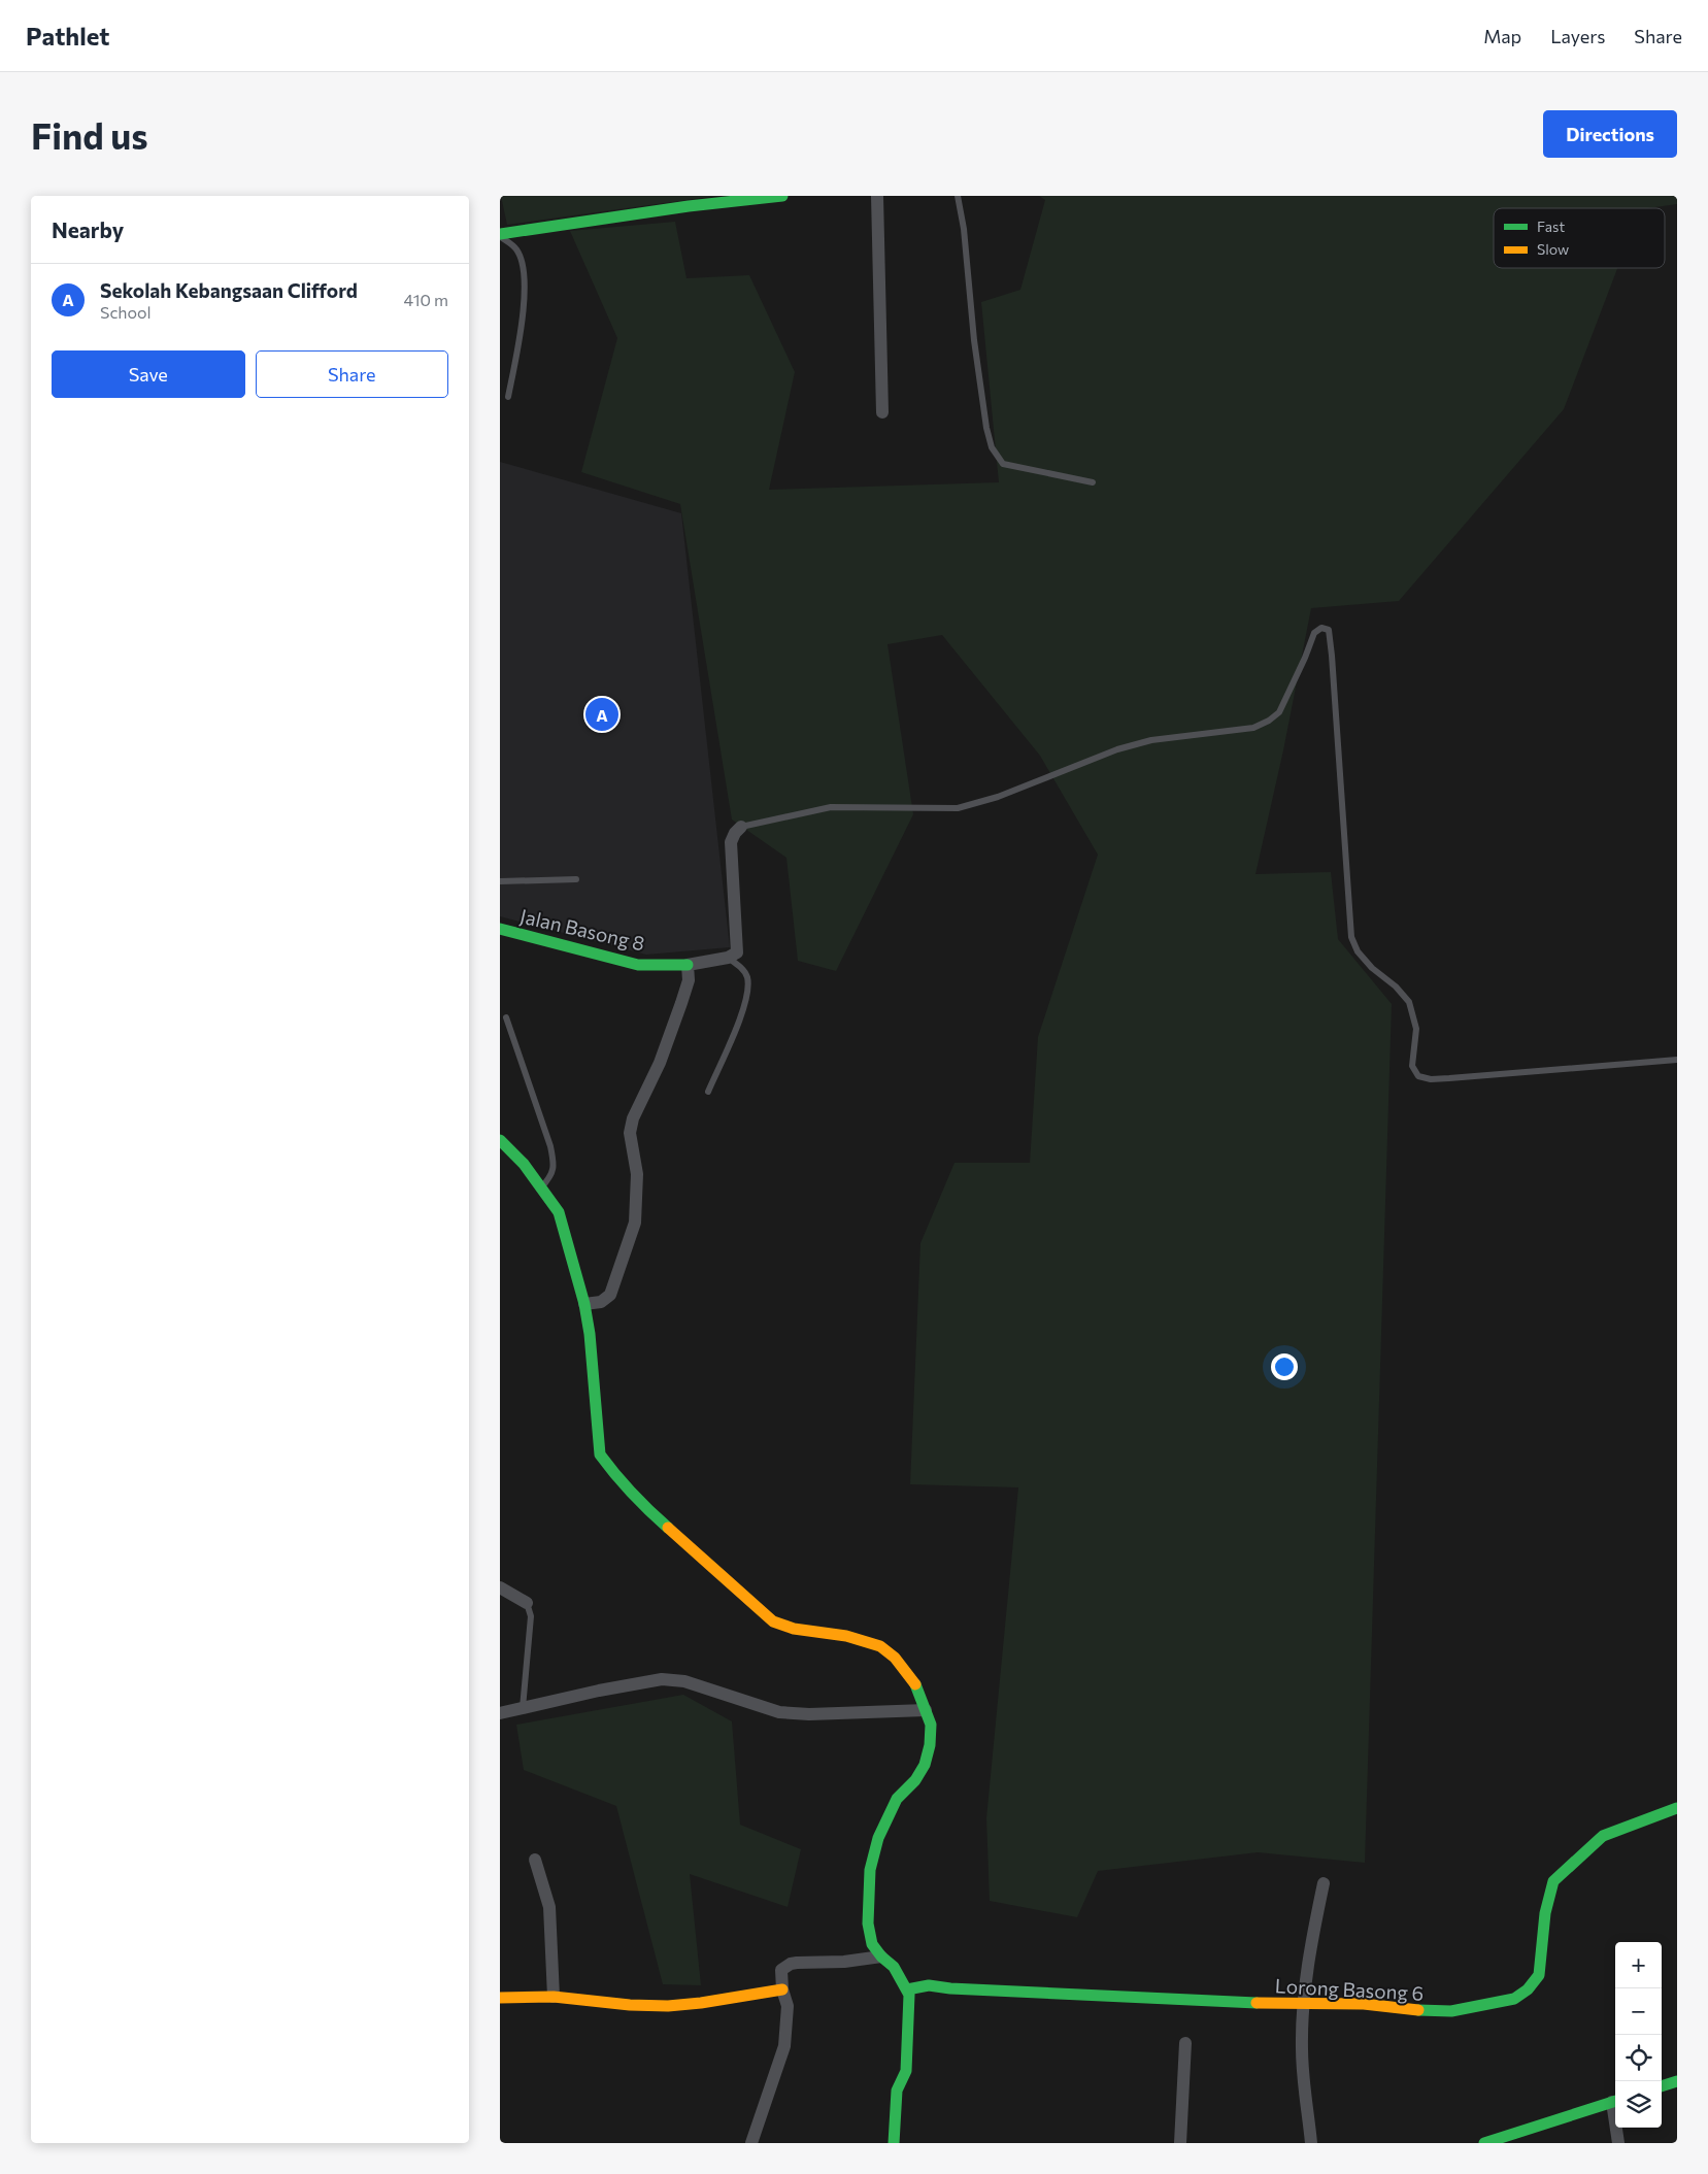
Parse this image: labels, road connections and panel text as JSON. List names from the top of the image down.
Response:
{
  "streets": {
    "main road": ["Jalan Basong 8", "Lorong Basong 6"]
  },
  "legend": ["Fast", "Slow"],
  "page": {
    "header": "Pathlet",
    "nav": ["Map", "Layers", "Share"],
    "buttons": [
      "Directions",
      ["Save", "Share"]
    ],
    "title": "Find us",
    "heading": "Nearby",
    "list": [
      {
        "mark": "A",
        "name": "Sekolah Kebangsaan Clifford",
        "note": "School",
        "value": "410 m"
      }
    ],
    "pins": "A",
    "map_buttons": ["+", "−"]
  }
}
